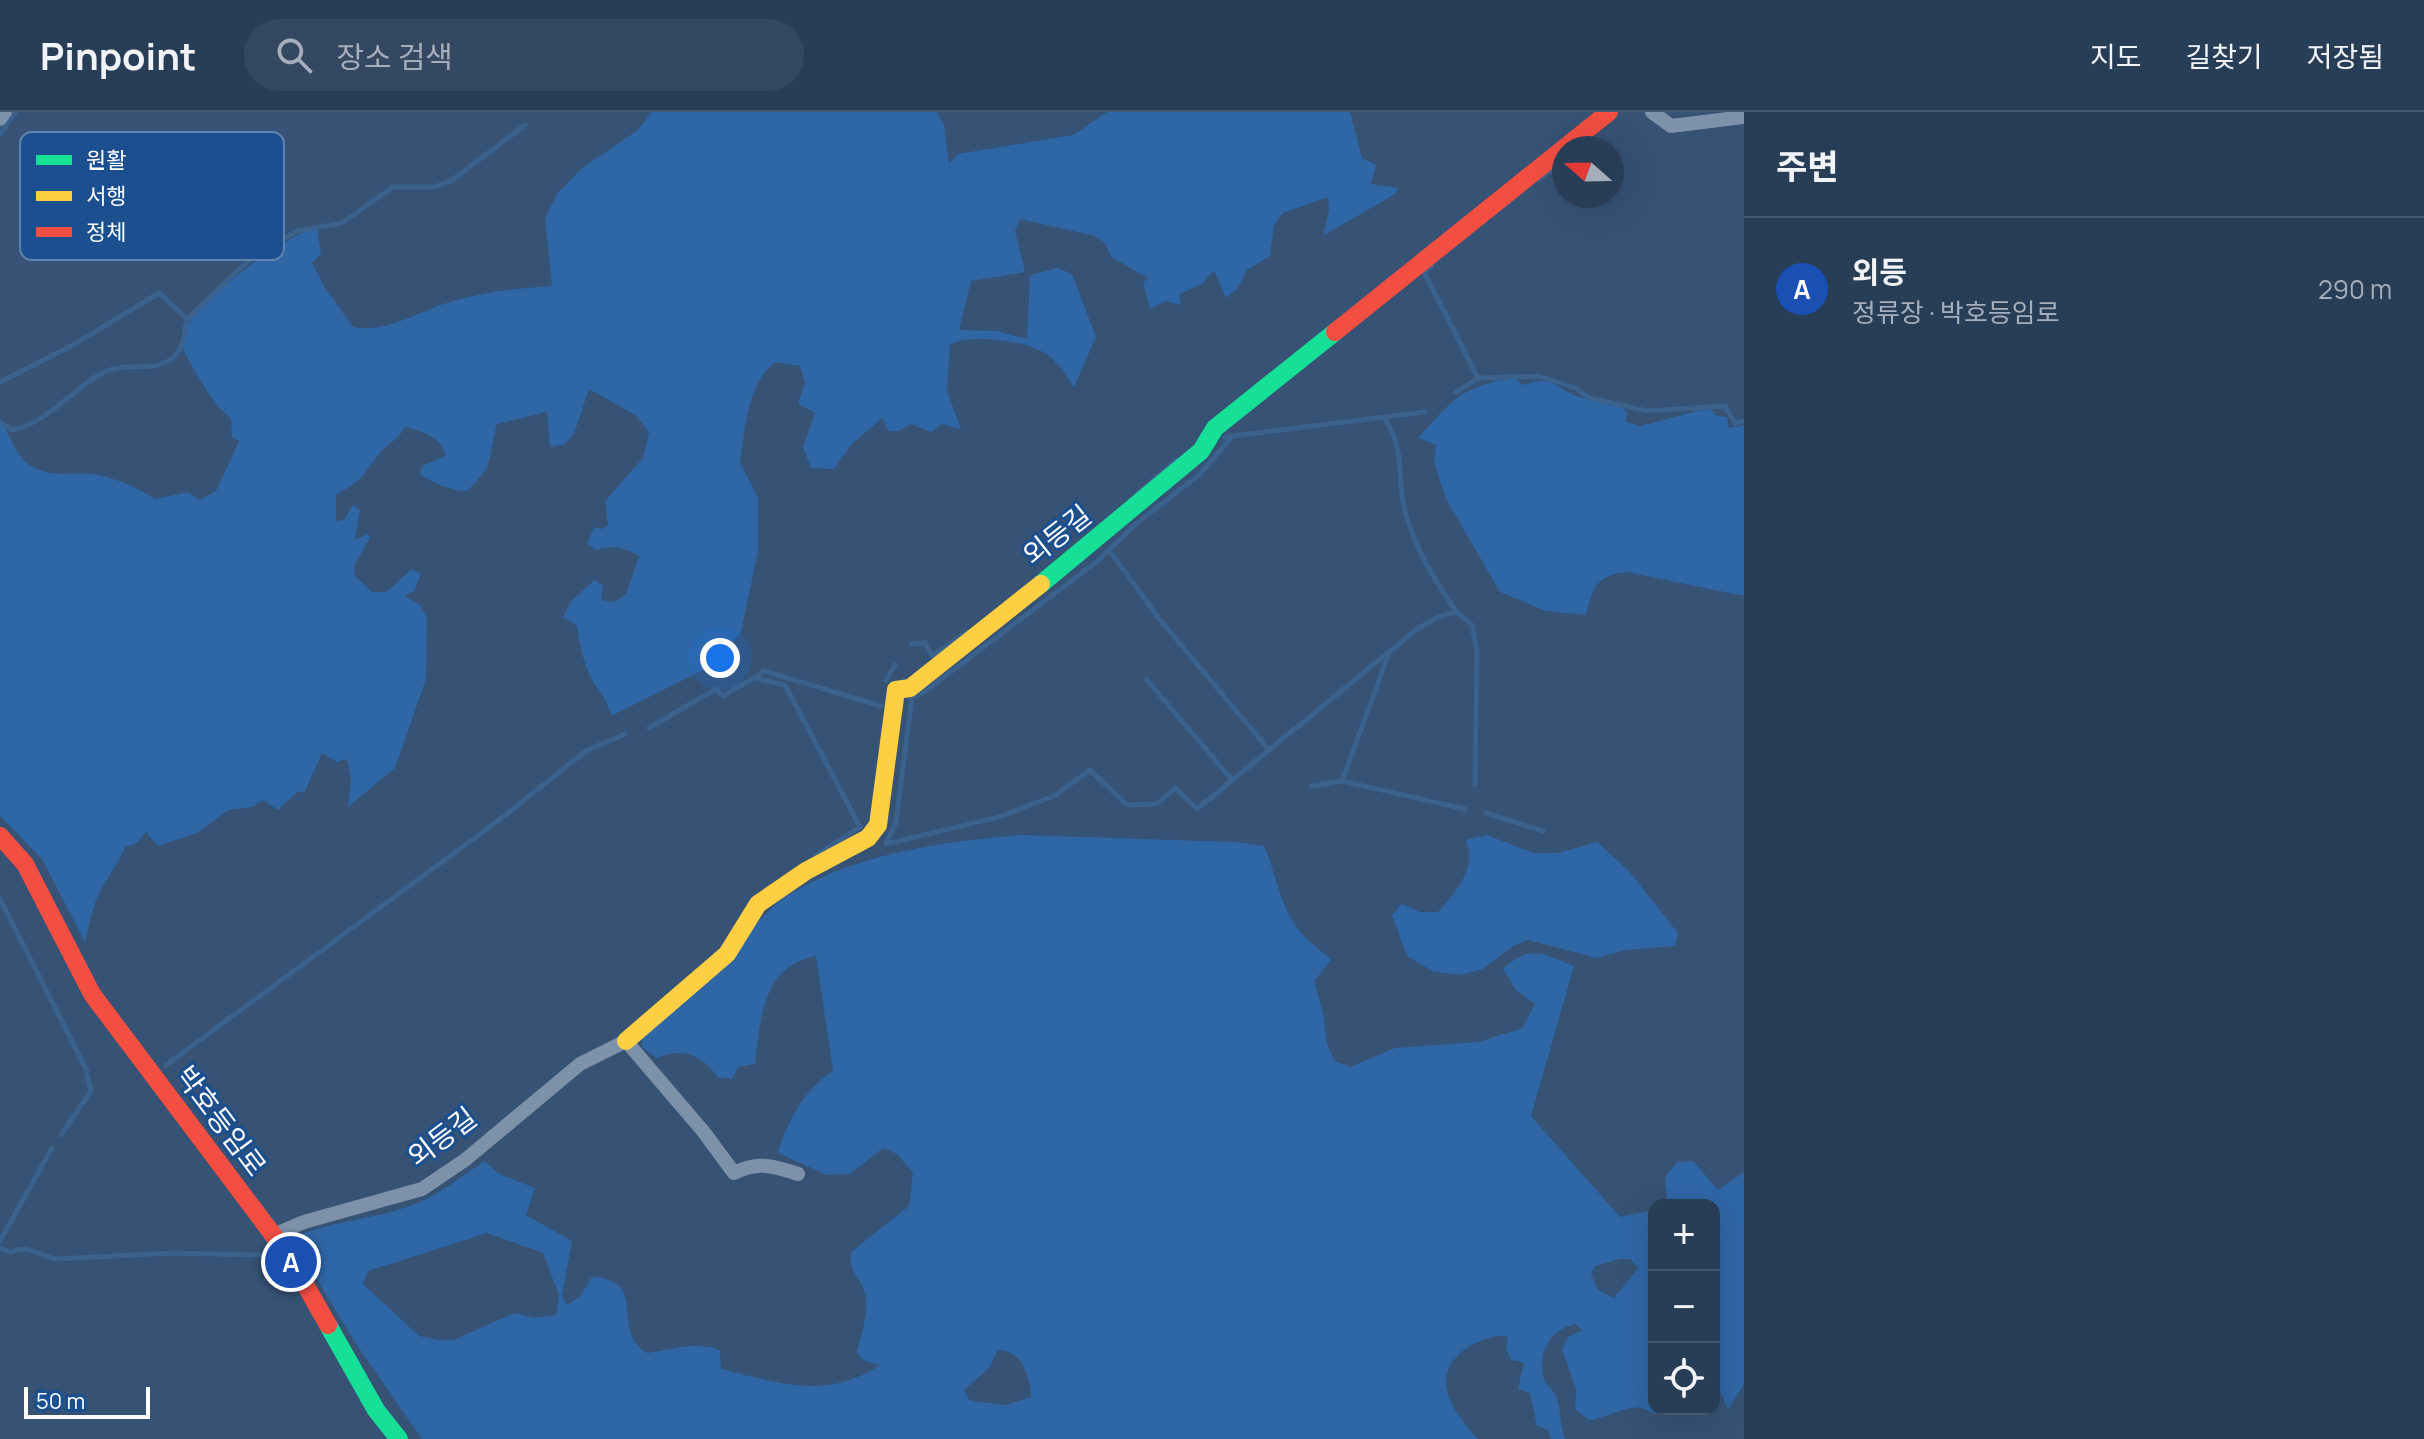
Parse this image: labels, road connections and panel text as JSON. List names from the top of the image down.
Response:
{
  "streets": {
    "street": ["외등길", "박호등임로"]
  },
  "crossings": [
    ["외등길", "박호등임로"]
  ],
  "legend": ["원활", "서행", "정체"],
  "scale_bar": "50 m",
  "north": "left",
  "page": {
    "header": "Pinpoint",
    "search": "장소 검색",
    "nav": ["지도", "길찾기", "저장됨"],
    "heading": "주변",
    "list": [
      {
        "mark": "A",
        "name": "외등",
        "note": "정류장 · 박호등임로",
        "value": "290 m"
      }
    ],
    "map_buttons": ["+", "−"],
    "pins": "A",
    "scale": "50 m"
  }
}
